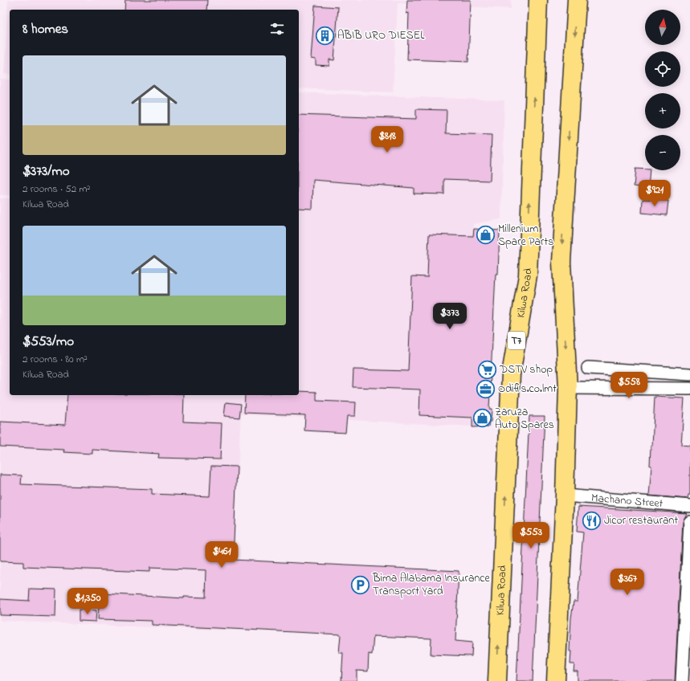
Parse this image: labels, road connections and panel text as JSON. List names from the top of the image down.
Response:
{
  "streets": {
    "highway": ["Kilwa Road", "T7"],
    "street": ["Machano Street"]
  },
  "places": {
    "building": ["ABIB URO DIESEL"],
    "shop": ["Millenium Spare Parts", "Zaruza Auto Spares"],
    "supermarket": ["DSTV shop"],
    "office": ["Odifis.co.lmt"],
    "restaurant": ["Jicor restaurant"],
    "parking": ["Bima Alabama Insurance Transport Yard"]
  },
  "north": "top",
  "page": {
    "map_buttons": ["+", "−"],
    "heading": "8 homes",
    "list": [
      {
        "name": "$373/mo",
        "note": "2 rooms · 52 m² · Kilwa Road"
      },
      {
        "name": "$553/mo",
        "note": "2 rooms · 80 m² · Kilwa Road"
      }
    ],
    "price": [
      "$818",
      "$921",
      "$373",
      "$558",
      "$553",
      "$461",
      "$367",
      "$1,350"
    ]
  }
}
